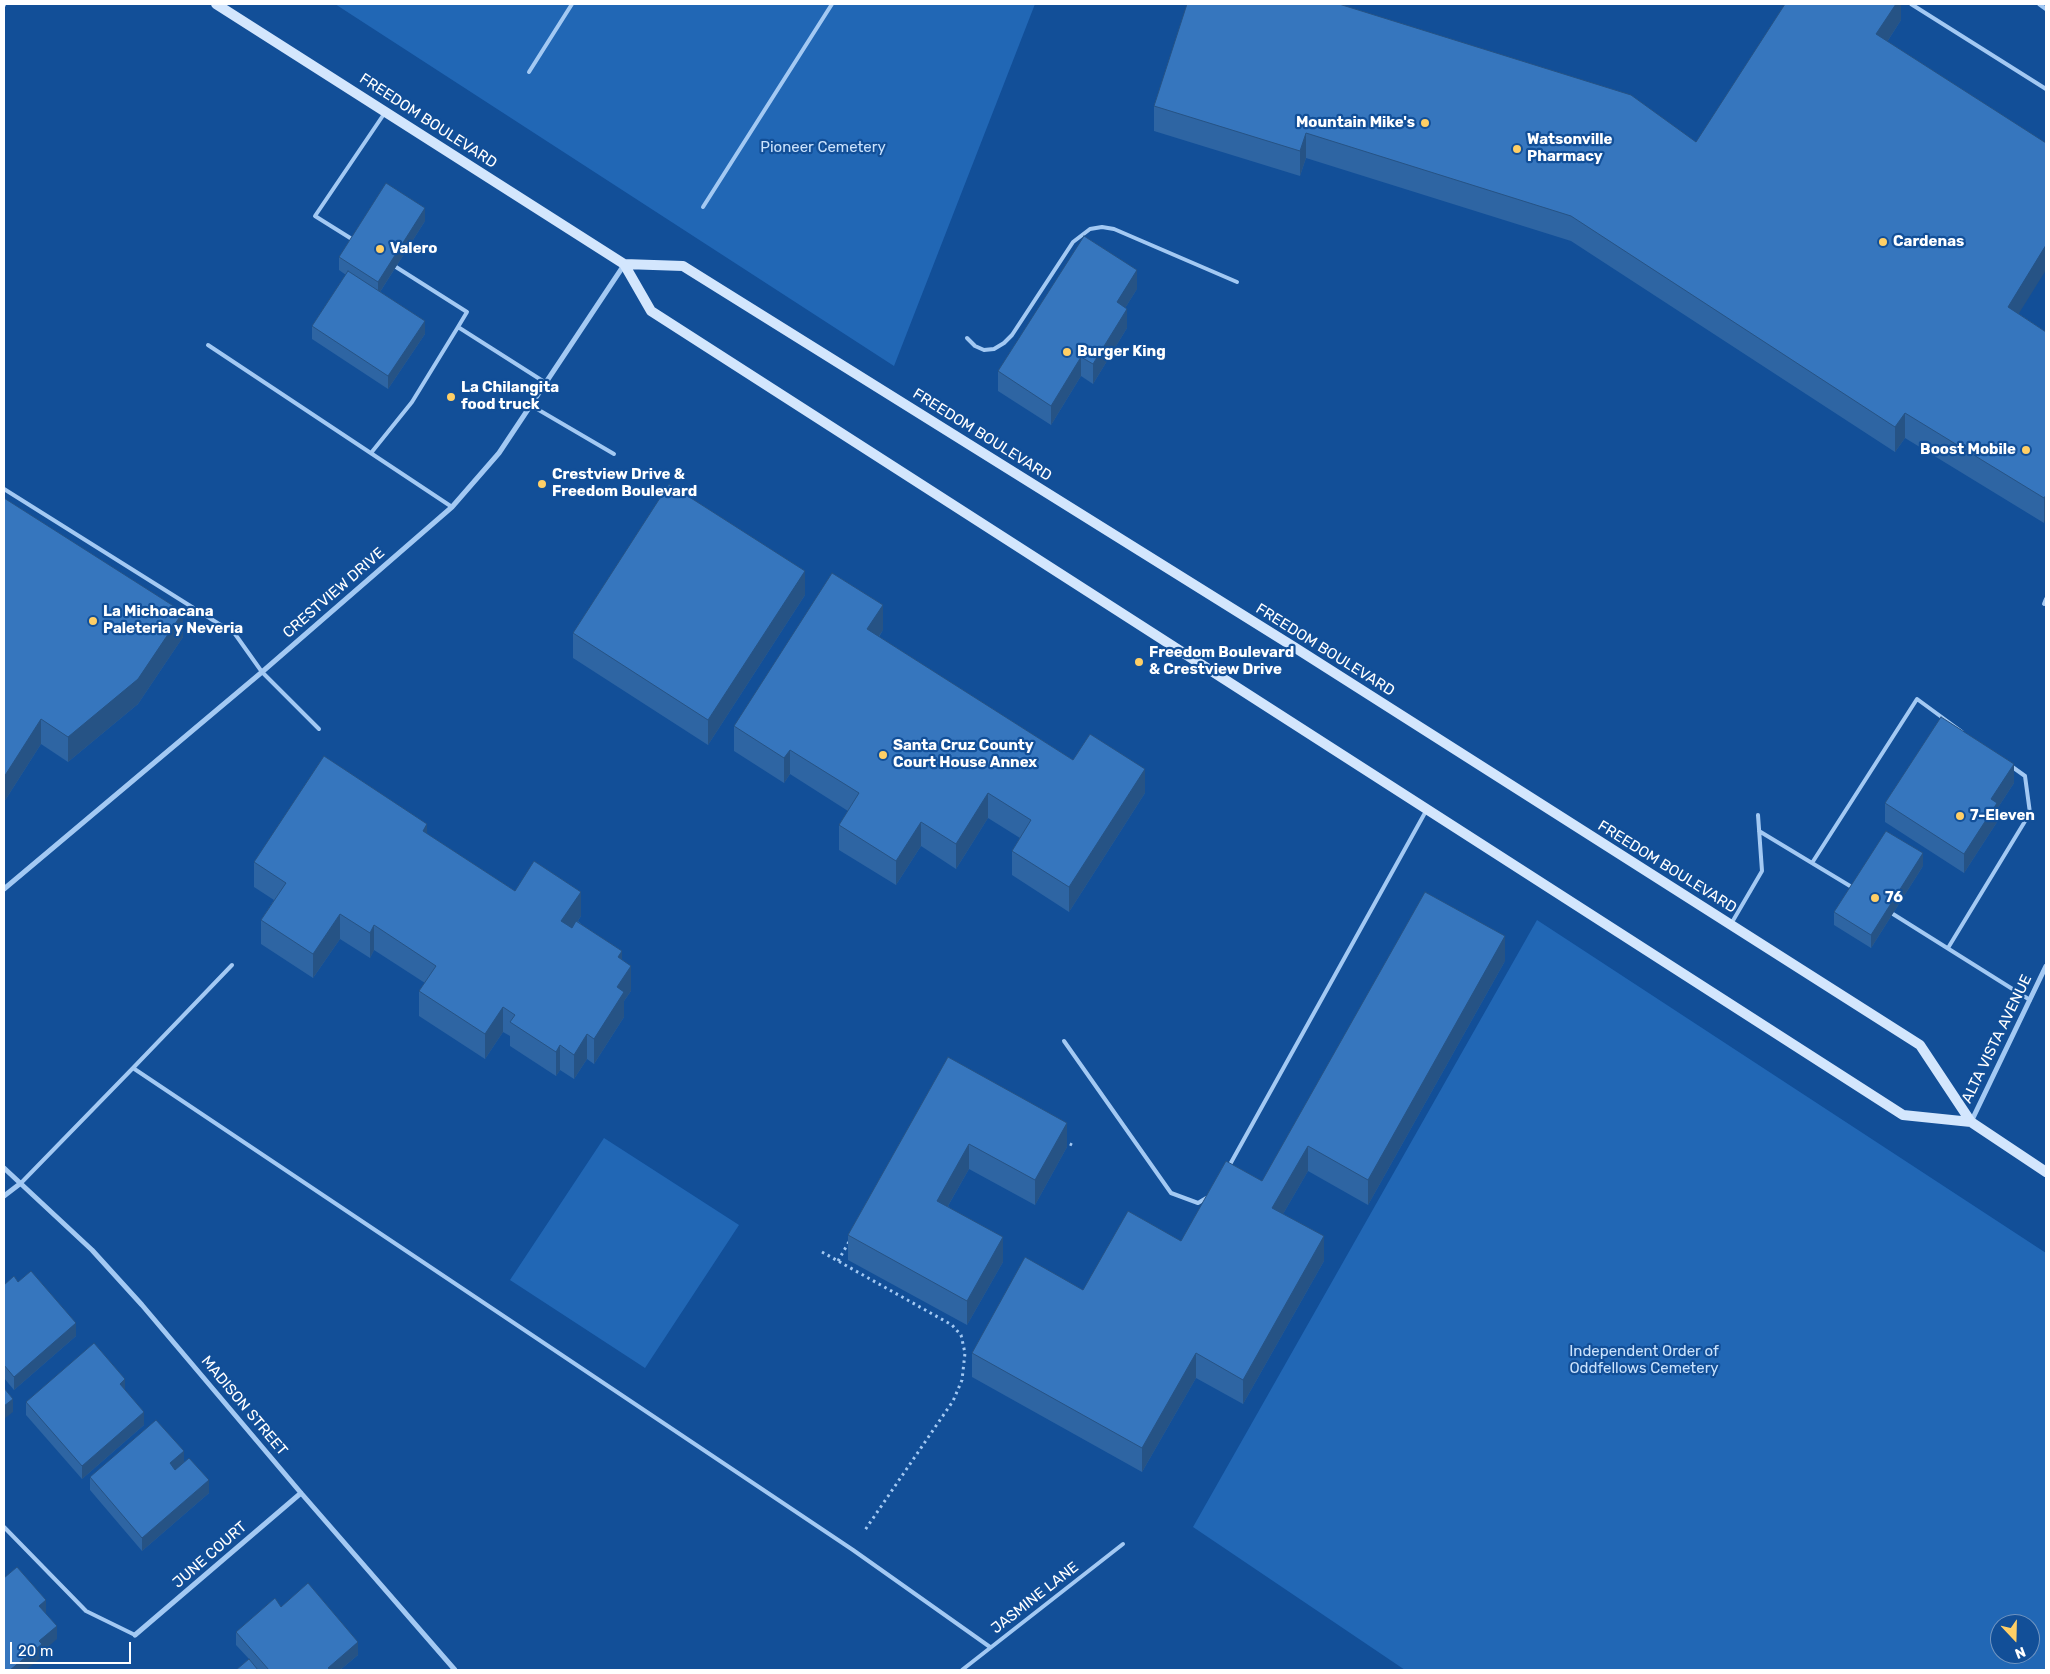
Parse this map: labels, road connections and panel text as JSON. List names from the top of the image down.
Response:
{
  "streets": {
    "main road": ["FREEDOM BOULEVARD"],
    "street": [
      "CRESTVIEW DRIVE",
      "ALTA VISTA AVENUE",
      "MADISON STREET",
      "JUNE COURT"
    ],
    "lane": ["JASMINE LANE"]
  },
  "crossings": [
    ["FREEDOM BOULEVARD", "CRESTVIEW DRIVE"],
    ["FREEDOM BOULEVARD", "ALTA VISTA AVENUE"],
    ["MADISON STREET", "JUNE COURT"]
  ],
  "parks": ["Pioneer Cemetery", "Independent Order of Oddfellows Cemetery"],
  "places": [
    "Mountain Mike's",
    "Watsonville Pharmacy",
    "Cardenas",
    "Valero",
    "Burger King",
    "La Chilangita food truck",
    "Boost Mobile",
    "Crestview Drive & Freedom Boulevard",
    "La Michoacana Paleteria y Neveria",
    "Freedom Boulevard & Crestview Drive",
    "Santa Cruz County Court House Annex",
    "7-Eleven",
    "76"
  ],
  "scale_bar": "20 m",
  "north": "bottom"
}
